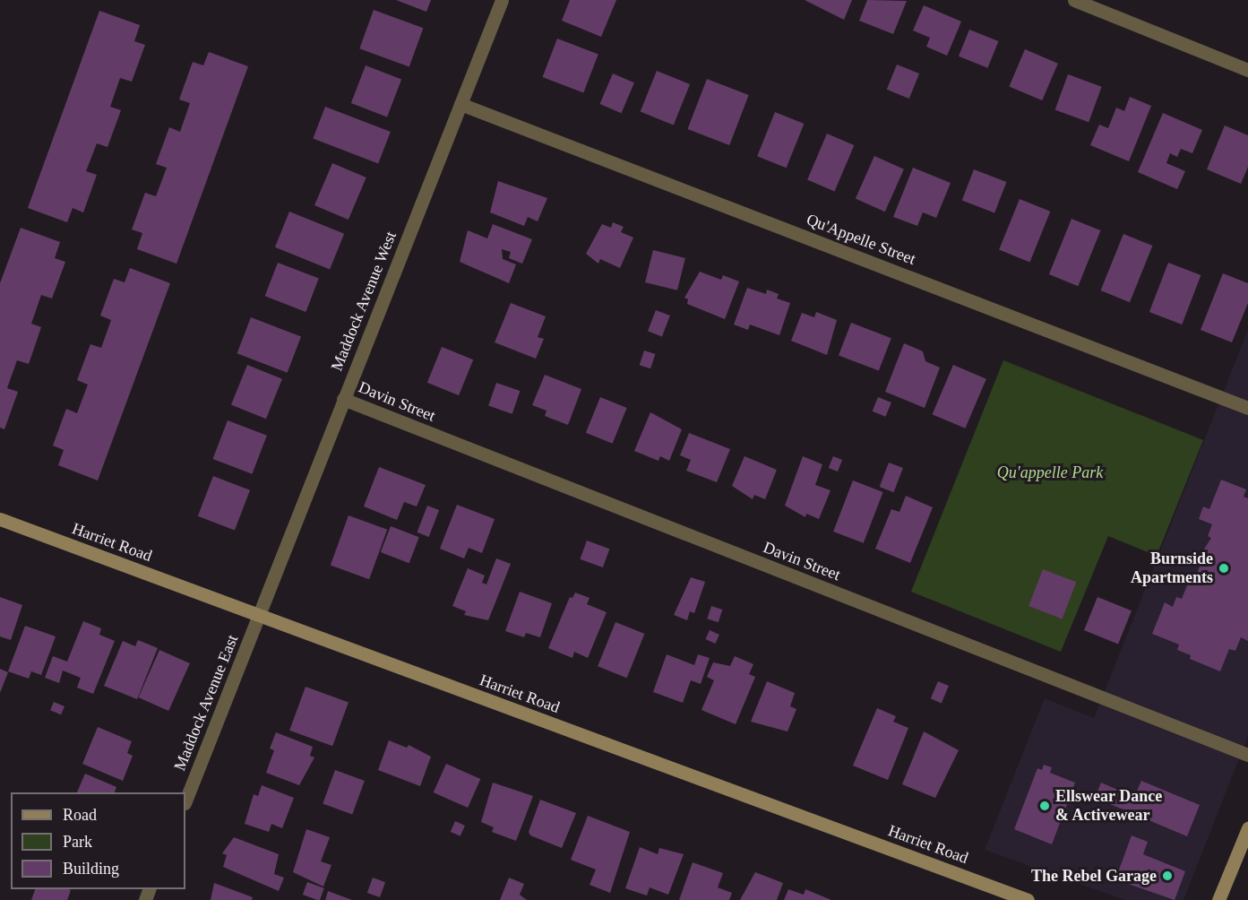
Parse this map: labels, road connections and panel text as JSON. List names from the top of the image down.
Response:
{
  "streets": {
    "main road": ["Harriet Road"],
    "street": [
      "Qu'Appelle Street",
      "Maddock Avenue West",
      "Davin Street",
      "Maddock Avenue East"
    ]
  },
  "crossings": [
    ["Qu'Appelle Street", "Maddock Avenue West"],
    ["Maddock Avenue West", "Davin Street"],
    ["Maddock Avenue West", "Harriet Road"],
    ["Maddock Avenue West", "Maddock Avenue East"],
    ["Harriet Road", "Maddock Avenue East"]
  ],
  "parks": ["Qu'appelle Park"],
  "places": ["Burnside Apartments", "Ellswear Dance & Activewear", "The Rebel Garage"],
  "legend": ["Road", "Park", "Building"]
}
